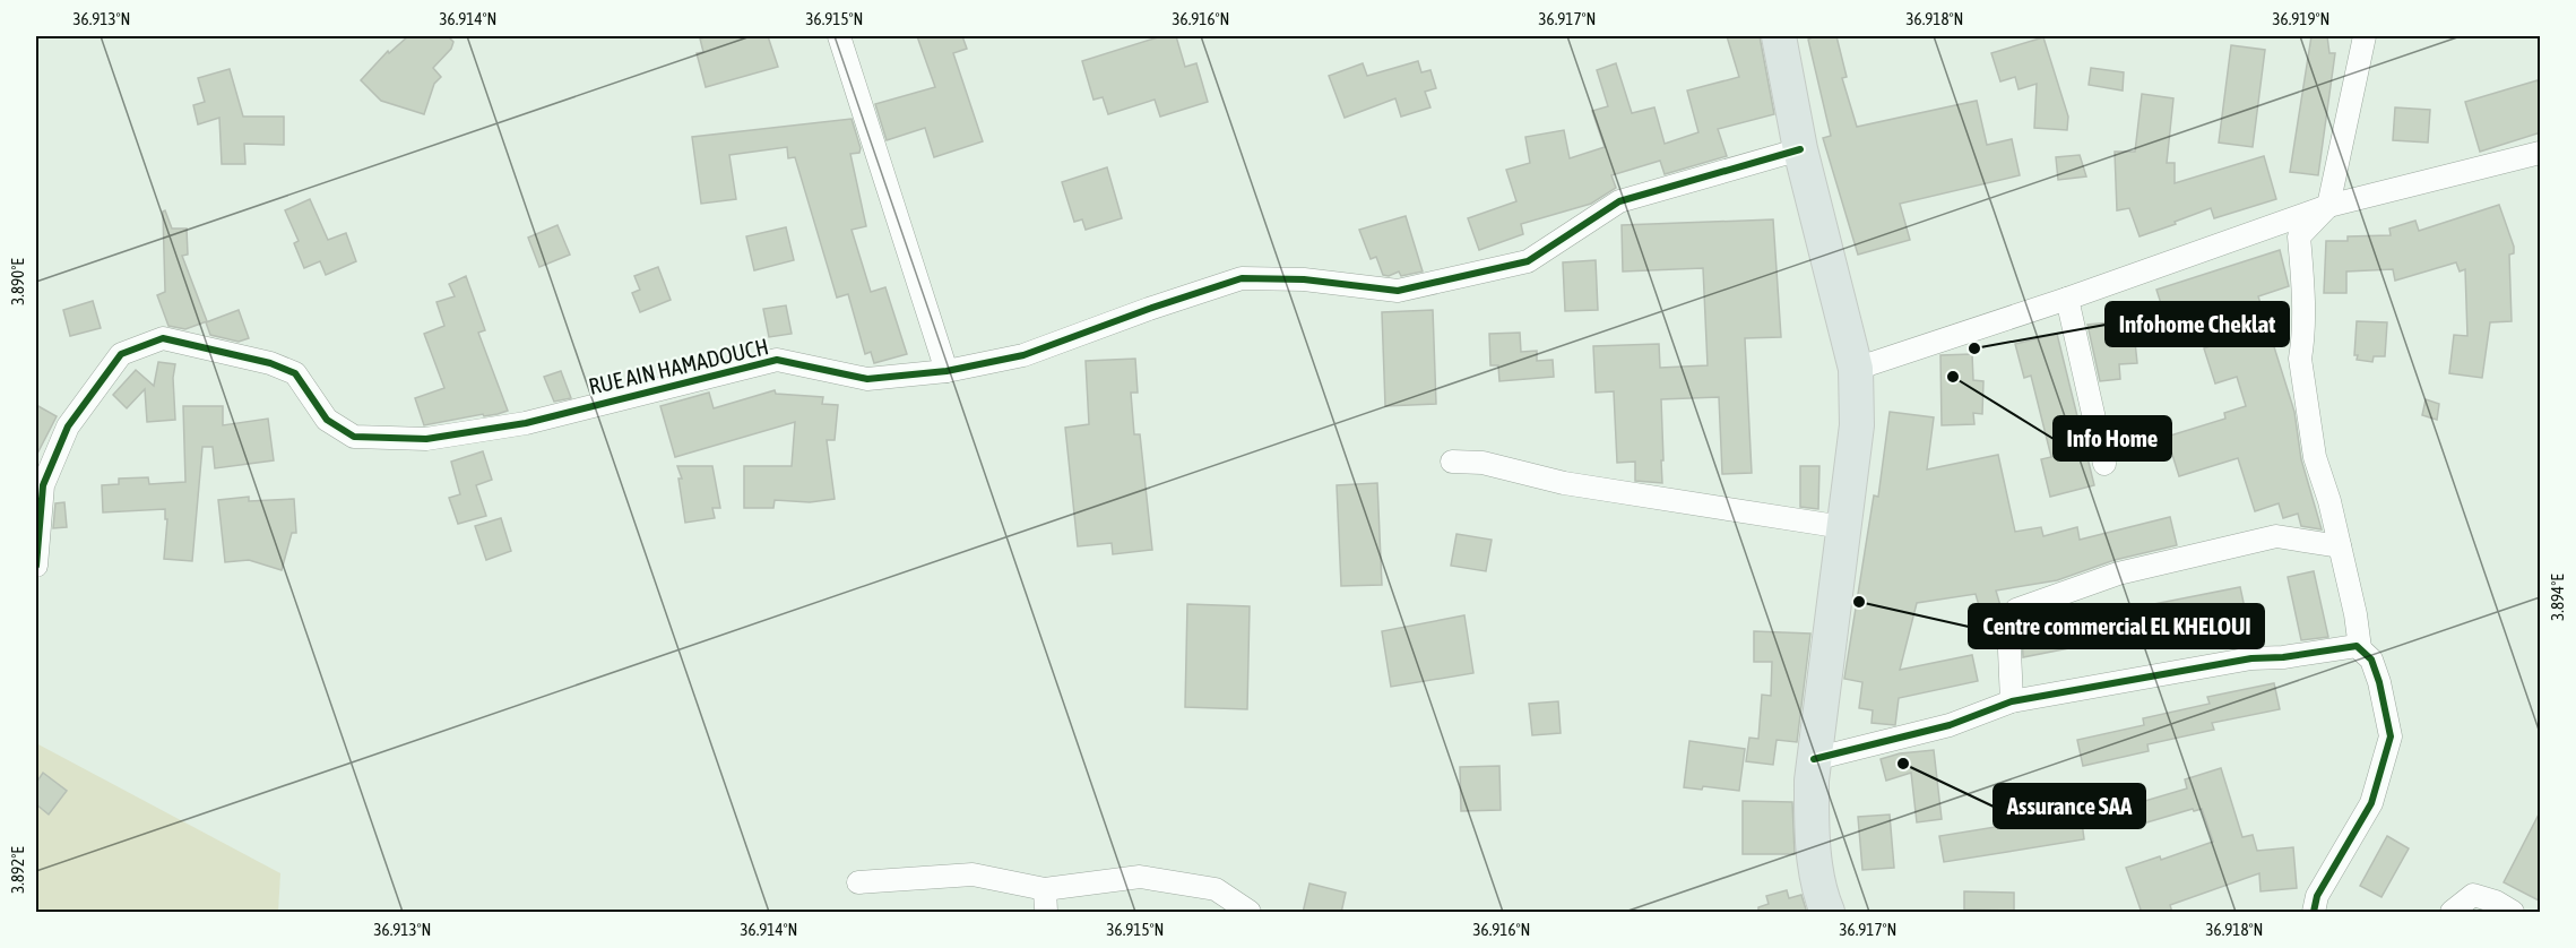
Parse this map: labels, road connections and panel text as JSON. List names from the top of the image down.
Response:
{
  "streets": {
    "street": ["RUE AIN HAMADOUCH"]
  },
  "places": [
    "Infohome Cheklat",
    "Info Home",
    "Centre commercial EL KHELOUI",
    "Assurance SAA"
  ],
  "coordinates": [
    "36.913°N",
    "36.914°N",
    "36.915°N",
    "36.916°N",
    "36.917°N",
    "36.918°N",
    "36.919°N",
    "3.890°E",
    "3.894°E",
    "3.892°E"
  ]
}
